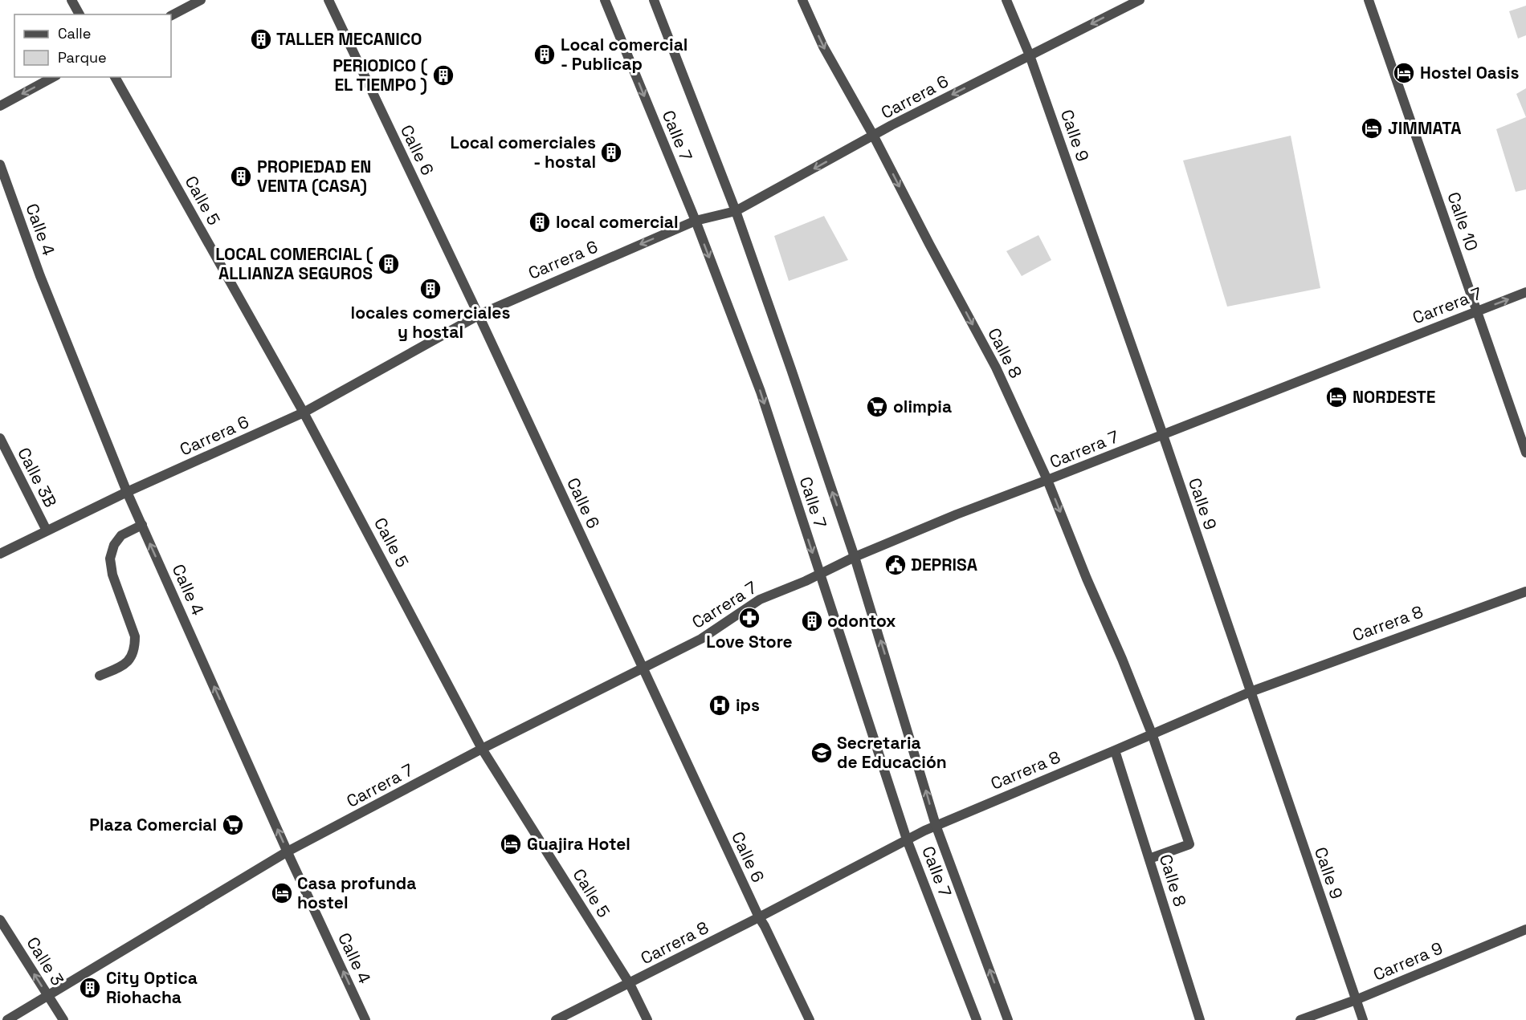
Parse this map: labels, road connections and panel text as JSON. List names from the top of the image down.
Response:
{
  "streets": {
    "street": [
      "Carrera 6",
      "Calle 7",
      "Calle 9",
      "Calle 6",
      "Calle 5",
      "Calle 10",
      "Calle 4",
      "Carrera 7",
      "Calle 8",
      "Calle 3B",
      "Carrera 8",
      "Calle 3",
      "Carrera 9"
    ]
  },
  "crossings": [
    ["Carrera 6", "Calle 7"],
    ["Carrera 6", "Calle 9"],
    ["Carrera 6", "Calle 6"],
    ["Carrera 6", "Calle 5"],
    ["Carrera 6", "Calle 4"],
    ["Carrera 6", "Calle 8"],
    ["Carrera 6", "Calle 3B"],
    ["Calle 7", "Carrera 7"],
    ["Calle 7", "Carrera 8"],
    ["Calle 9", "Carrera 7"],
    ["Calle 9", "Carrera 8"],
    ["Calle 9", "Carrera 9"],
    ["Calle 6", "Carrera 7"],
    ["Calle 6", "Carrera 8"],
    ["Calle 5", "Carrera 7"],
    ["Calle 5", "Carrera 8"],
    ["Calle 10", "Carrera 7"],
    ["Calle 4", "Carrera 7"],
    ["Carrera 7", "Calle 8"],
    ["Carrera 7", "Calle 3"],
    ["Calle 8", "Carrera 8"]
  ],
  "one_way": [
    "Carrera 6",
    "Calle 4",
    "Calle 8",
    "Calle 3"
  ],
  "places": {
    "building": [
      "TALLER MECANICO",
      "Local comercial - Publicap",
      "PERIODICO ( EL TIEMPO )",
      "Local comerciales - hostal",
      "PROPIEDAD EN VENTA (CASA)",
      "local comercial",
      "LOCAL COMERCIAL ( ALLIANZA SEGUROS",
      "locales comerciales y hostal",
      "odontox",
      "City Optica Riohacha"
    ],
    "hotel": [
      "Hostel Oasis",
      "JIMMATA",
      "NORDESTE",
      "Guajira Hotel",
      "Casa profunda hostel"
    ],
    "supermarket": ["olimpia", "Plaza Comercial"],
    "public building": ["DEPRISA"],
    "pharmacy": ["Love Store"],
    "hospital": ["ips"],
    "school or university": ["Secretaria de Educación"]
  },
  "legend": ["Calle", "Parque"]
}
